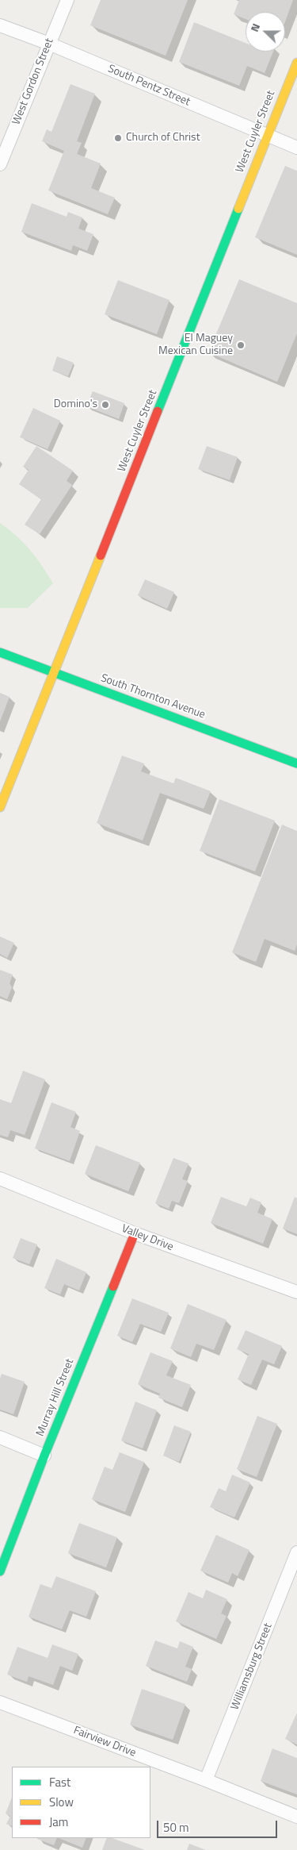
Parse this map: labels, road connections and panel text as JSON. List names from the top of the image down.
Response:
{
  "streets": {
    "street": [
      "West Gordon Street",
      "South Pentz Street",
      "West Cuyler Street",
      "South Thornton Avenue",
      "Valley Drive",
      "Murray Hill Street",
      "Williamsburg Street",
      "Fairview Drive"
    ]
  },
  "crossings": [
    ["West Gordon Street", "South Pentz Street"],
    ["South Pentz Street", "West Cuyler Street"],
    ["West Cuyler Street", "South Thornton Avenue"],
    ["Valley Drive", "Murray Hill Street"],
    ["Williamsburg Street", "Fairview Drive"]
  ],
  "places": ["Church of Christ", "El Maguey Mexican Cuisine", "Domino's"],
  "legend": ["Fast", "Slow", "Jam"],
  "scale_bar": "50 m",
  "north": "left"
}
